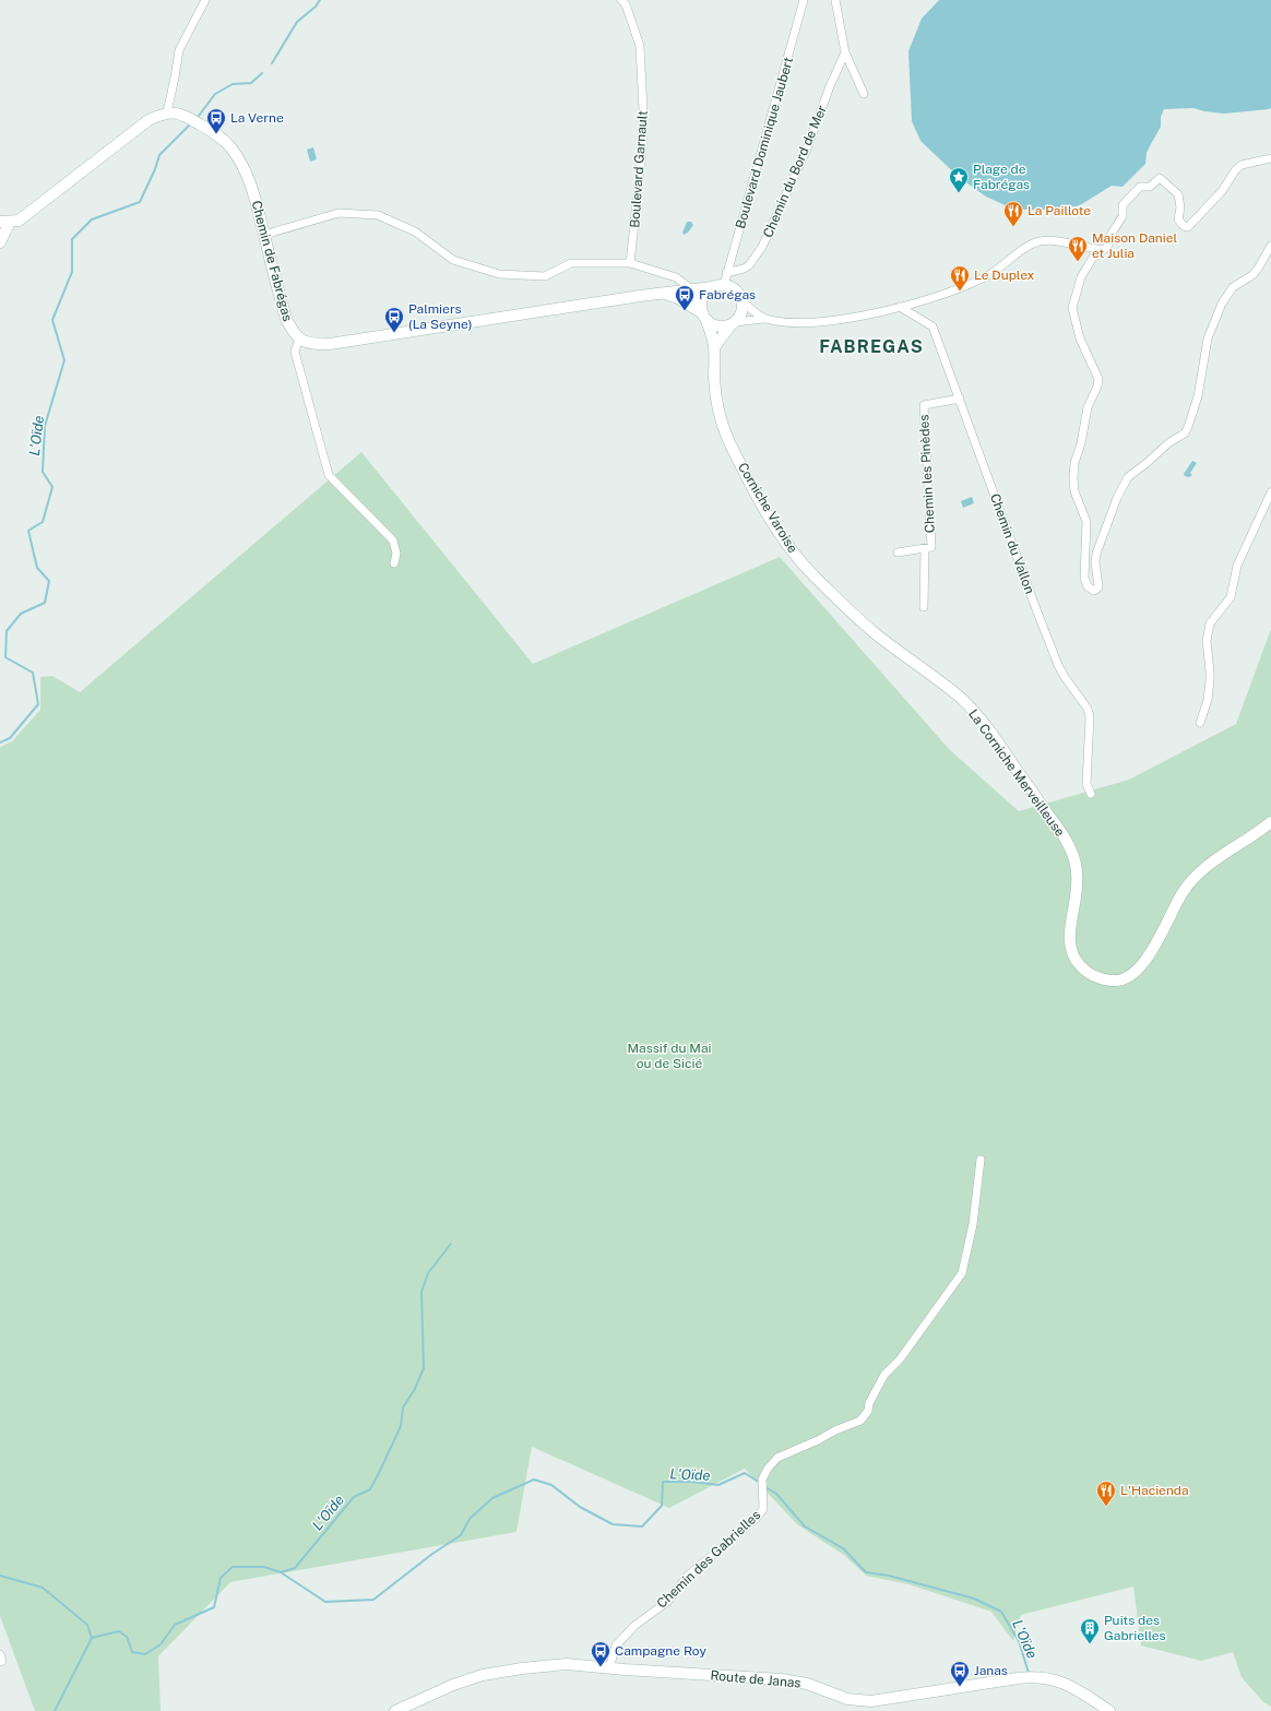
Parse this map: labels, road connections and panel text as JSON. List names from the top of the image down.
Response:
{
  "streets": {
    "street": [
      "Boulevard Dominique Jaubert",
      "Boulevard Garnault",
      "Chemin du Bord de Mer",
      "Chemin de Fabrégas",
      "Chemin les Pinèdes",
      "Corniche Varoise",
      "Chemin du Vallon",
      "La Corniche Merveilleuse",
      "Chemin des Gabrielles",
      "Route de Janas"
    ]
  },
  "crossings": [
    ["Boulevard Dominique Jaubert", "Chemin du Bord de Mer"],
    ["Boulevard Dominique Jaubert", "Corniche Varoise"],
    ["Chemin les Pinèdes", "Chemin du Vallon"],
    ["Corniche Varoise", "La Corniche Merveilleuse"],
    ["Chemin des Gabrielles", "Route de Janas"]
  ],
  "districts": ["FABREGAS"],
  "water": ["L'Oïde"],
  "parks": ["Massif du Mai ou de Sicié"],
  "places": {
    "bus stop": [
      "La Verne",
      "Fabrégas",
      "Palmiers (La Seyne)",
      "Campagne Roy",
      "Janas"
    ],
    "place": ["Plage de Fabrégas"],
    "restaurant": [
      "La Paillote",
      "Maison Daniel et Julia",
      "Le Duplex",
      "L'Hacienda"
    ],
    "building": ["Puits des Gabrielles"]
  }
}
